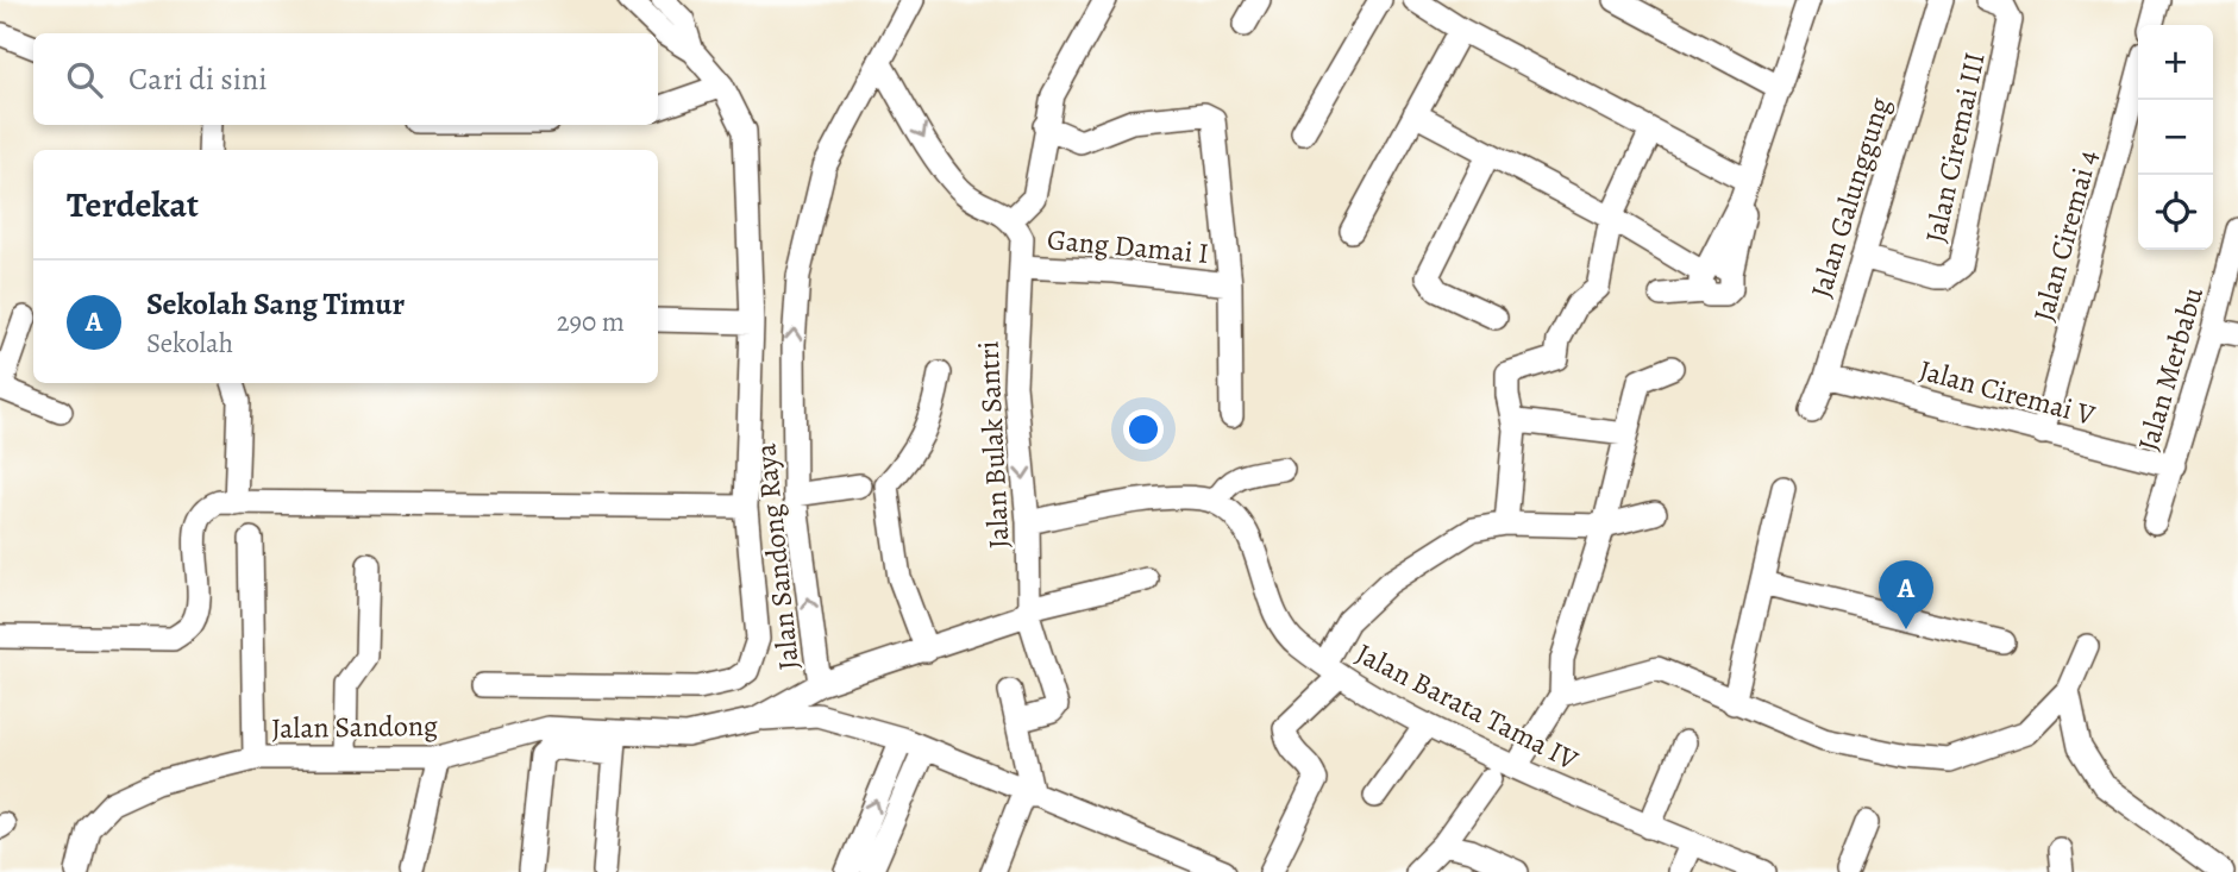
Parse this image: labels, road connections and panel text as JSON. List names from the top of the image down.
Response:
{
  "streets": {
    "street": [
      "Jalan Ciremai III",
      "Jalan Galunggung",
      "Jalan Ciremai 4",
      "Gang Damai I",
      "Jalan Merbabu",
      "Jalan Ciremai V",
      "Jalan Bulak Santri",
      "Jalan Sandong Raya",
      "Jalan Barata Tama IV",
      "Jalan Sandong"
    ]
  },
  "crossings": [
    ["Jalan Ciremai III", "Jalan Galunggung"],
    ["Jalan Galunggung", "Jalan Ciremai V"],
    ["Jalan Ciremai 4", "Jalan Ciremai V"],
    ["Gang Damai I", "Jalan Bulak Santri"],
    ["Jalan Merbabu", "Jalan Ciremai V"],
    ["Jalan Sandong Raya", "Jalan Sandong"]
  ],
  "page": {
    "map_buttons": ["+", "−"],
    "search": "Cari di sini",
    "heading": "Terdekat",
    "list": [
      {
        "mark": "A",
        "name": "Sekolah Sang Timur",
        "note": "Sekolah",
        "value": "290 m"
      }
    ],
    "pins": "A"
  }
}
